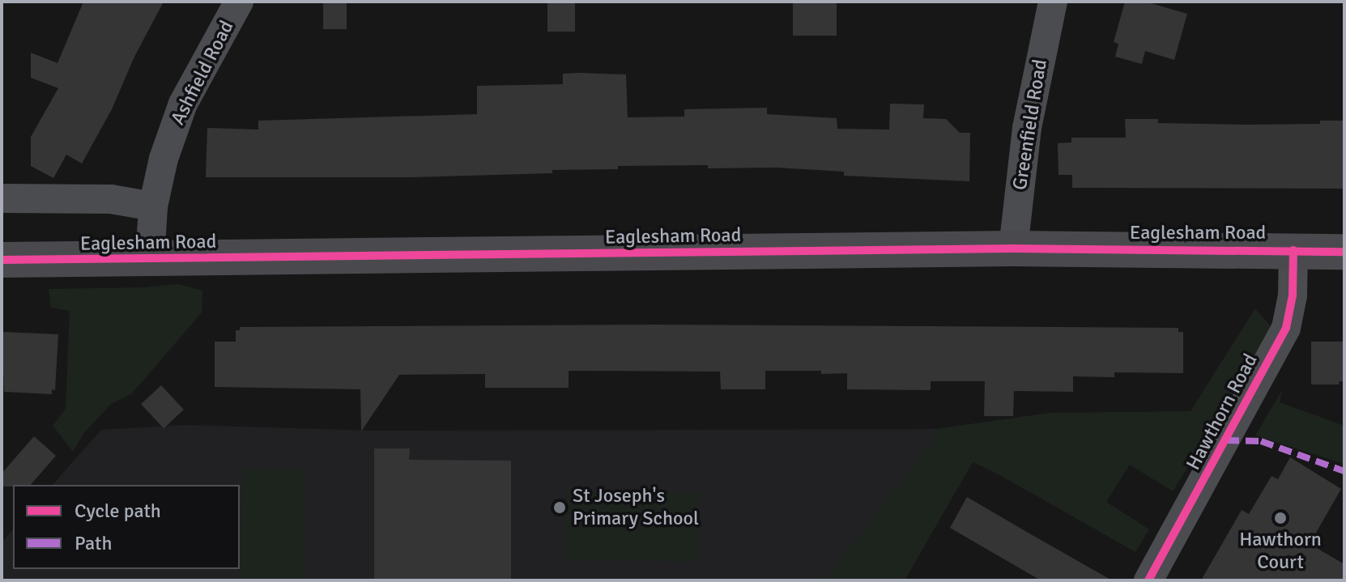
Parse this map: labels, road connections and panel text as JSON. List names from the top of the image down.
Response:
{
  "streets": {
    "main road": ["Eaglesham Road"],
    "street": ["Ashfield Road", "Greenfield Road", "Hawthorn Road"]
  },
  "crossings": [
    ["Ashfield Road", "Eaglesham Road"],
    ["Greenfield Road", "Eaglesham Road"],
    ["Eaglesham Road", "Hawthorn Road"]
  ],
  "places": ["St Joseph's Primary School", "Hawthorn Court"],
  "legend": ["Cycle path", "Path"]
}
